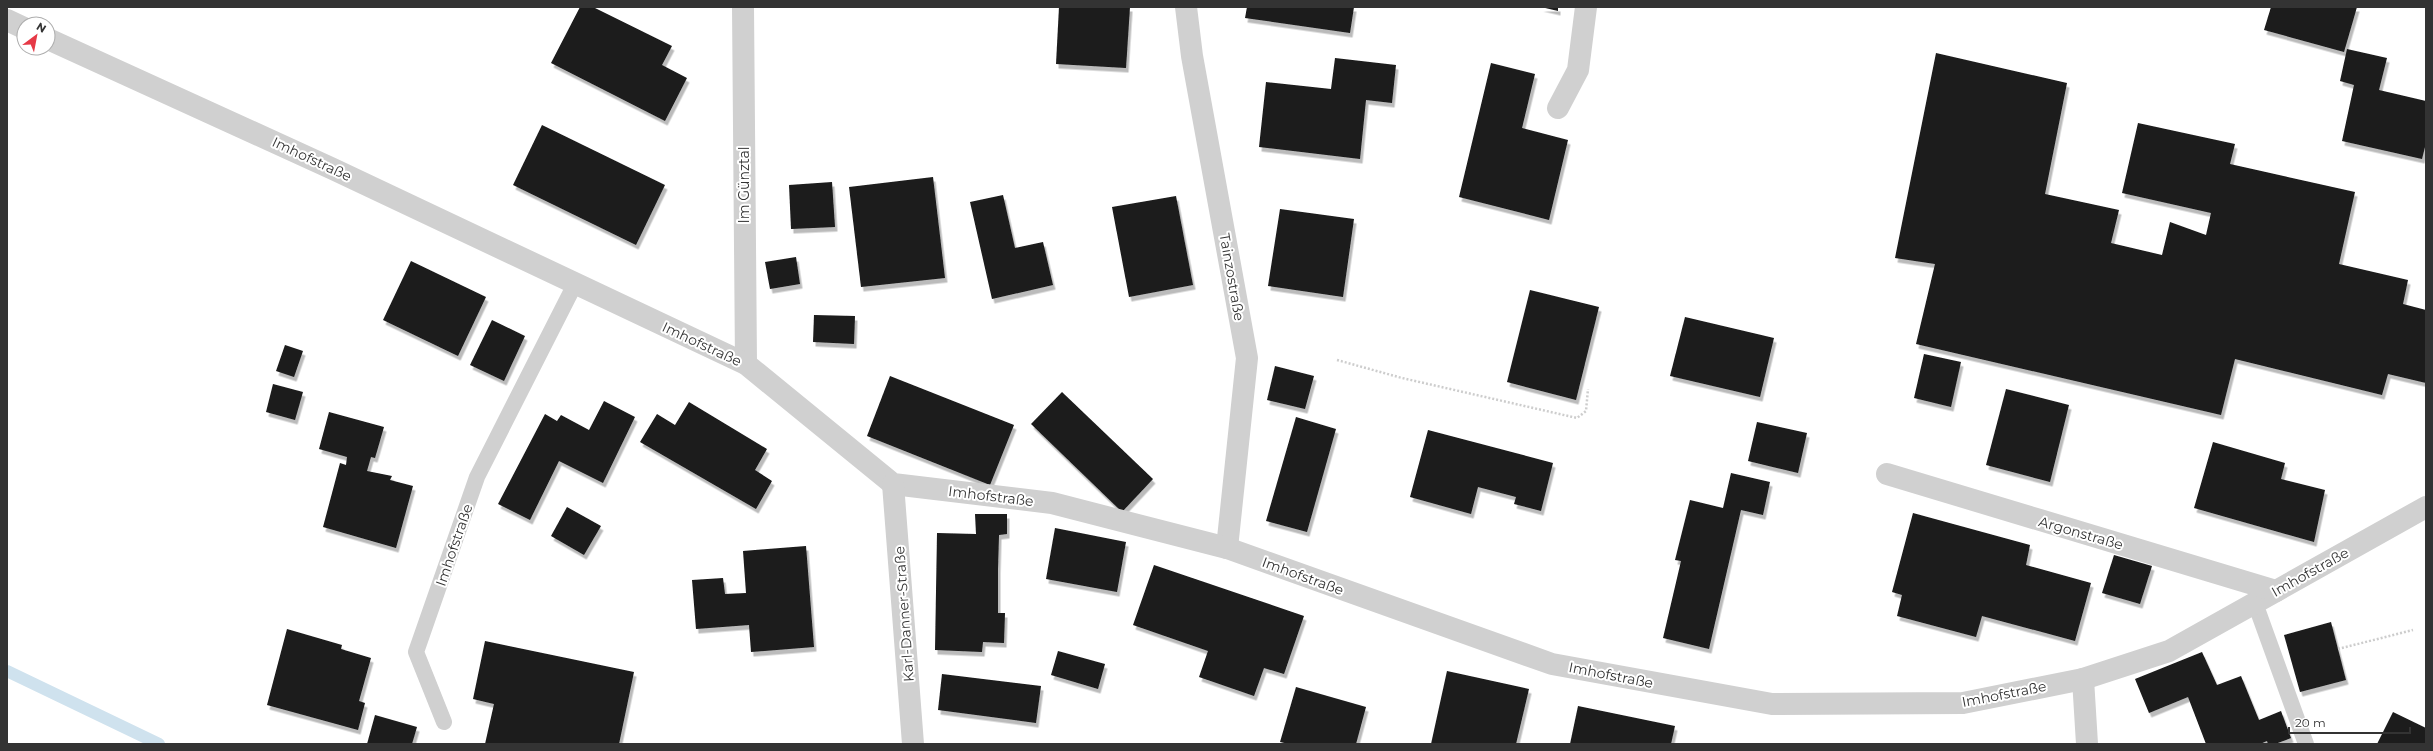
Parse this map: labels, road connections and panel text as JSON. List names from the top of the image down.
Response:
{
  "streets": {
    "street": [
      "Imhofstraße",
      "Im Günztal",
      "Tainzostraße",
      "Argonstraße",
      "Karl-Danner-Straße"
    ]
  },
  "crossings": [
    ["Imhofstraße", "Im Günztal"],
    ["Imhofstraße", "Tainzostraße"],
    ["Imhofstraße", "Argonstraße"],
    ["Imhofstraße", "Karl-Danner-Straße"]
  ],
  "scale_bar": "20 m",
  "north": "top right"
}
